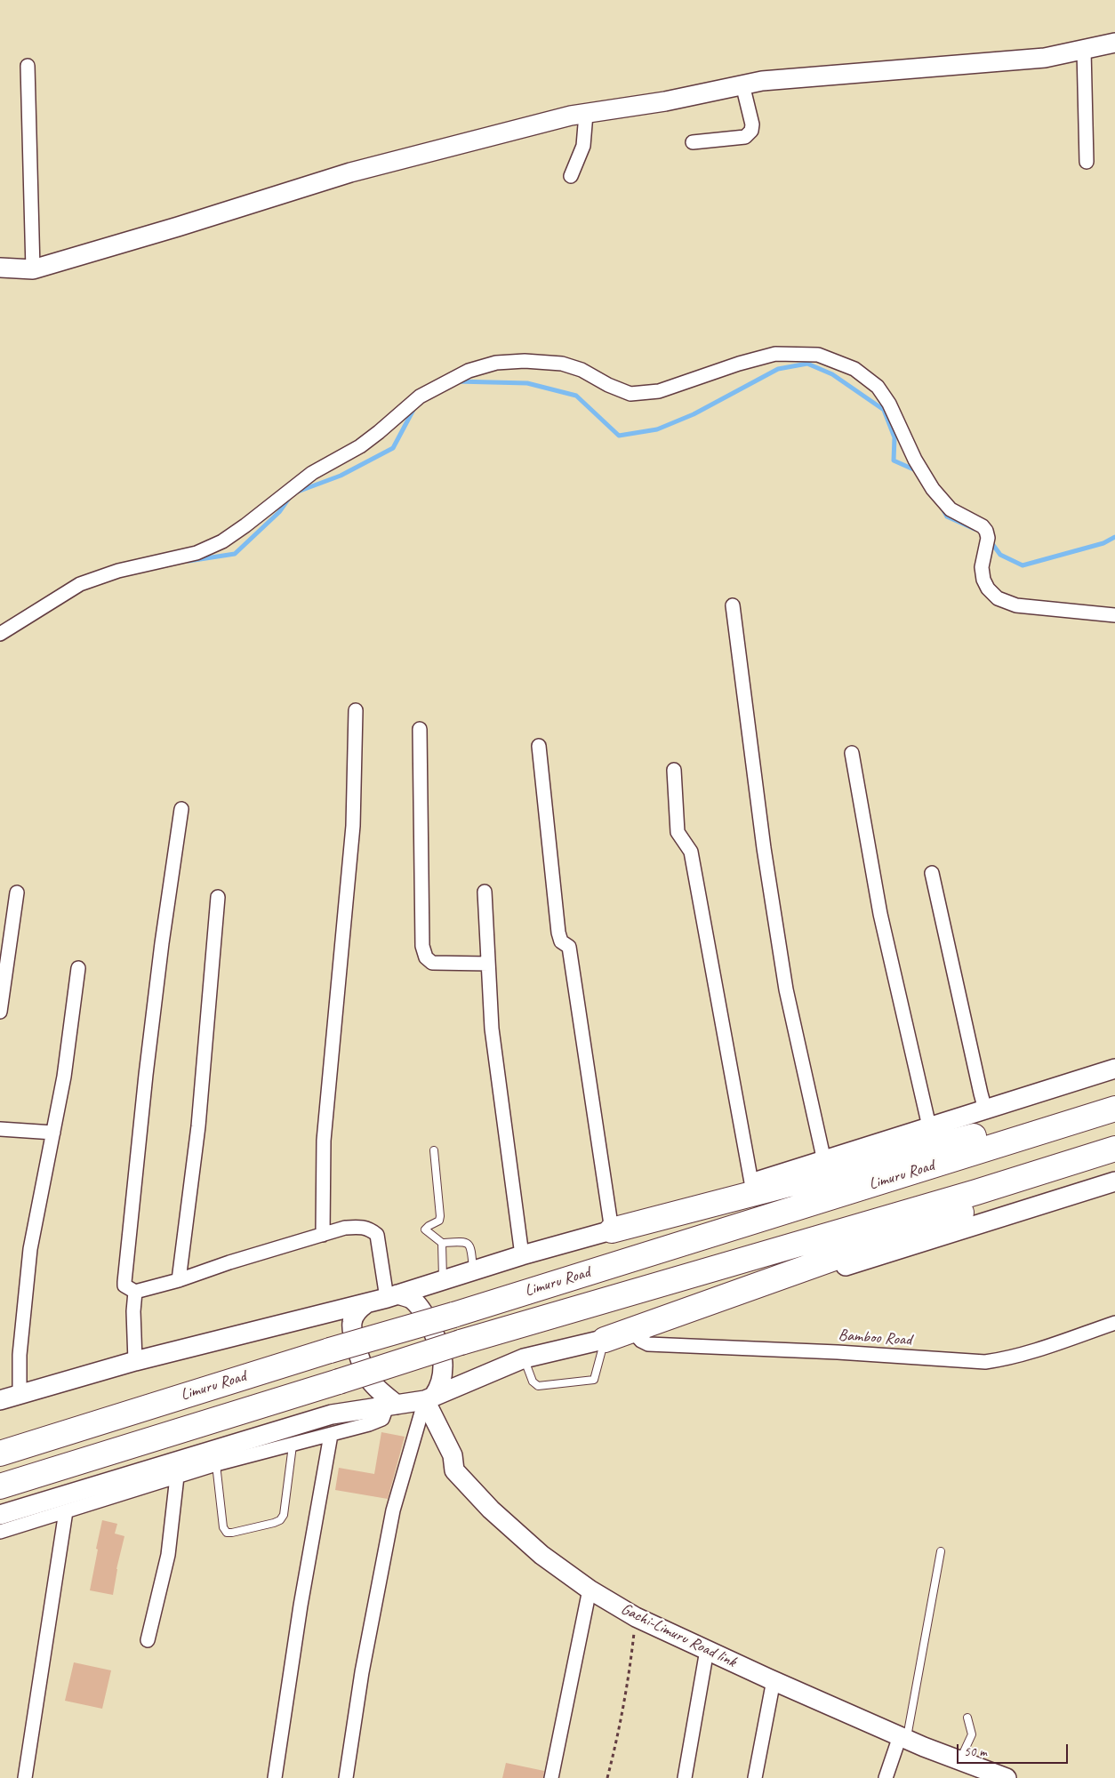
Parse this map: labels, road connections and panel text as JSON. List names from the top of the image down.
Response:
{
  "streets": {
    "highway": ["Limuru Road"],
    "street": ["Bamboo Road", "Gachi-Limuru Road link"]
  },
  "scale_bar": "50 m"
}
